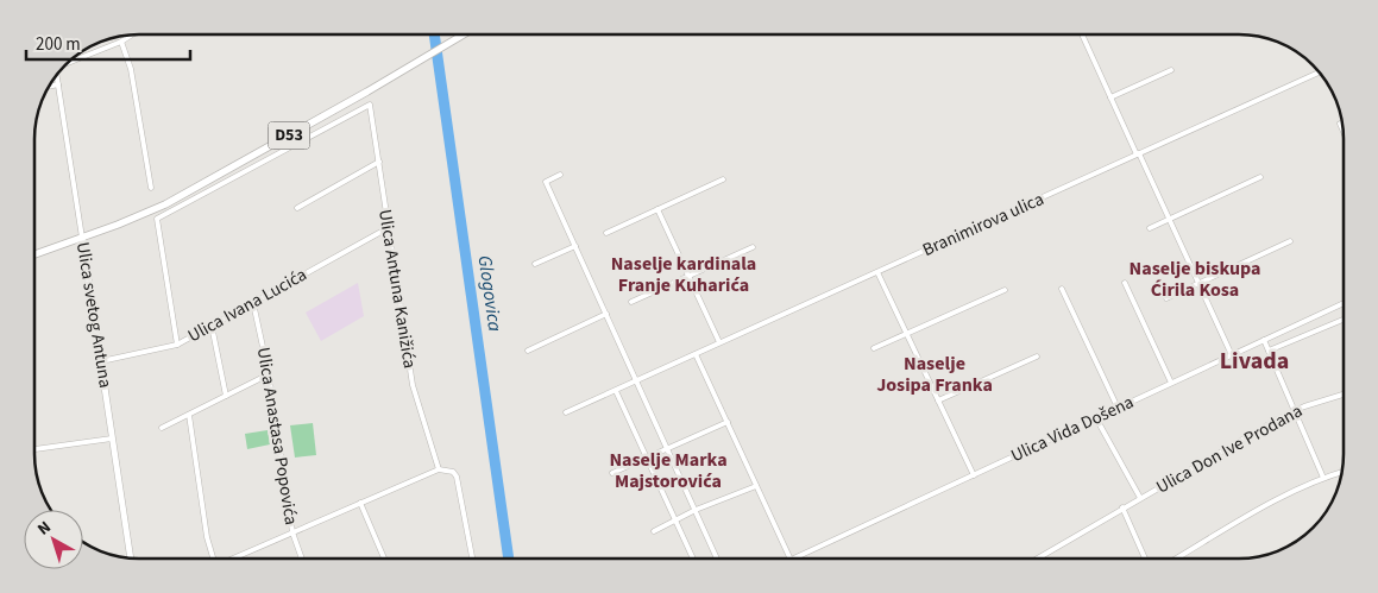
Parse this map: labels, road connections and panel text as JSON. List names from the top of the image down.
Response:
{
  "streets": {
    "main road": ["D53", "Ulica svetog Antuna"],
    "street": [
      "Branimirova ulica",
      "Ulica Antuna Kanižića",
      "Ulica Ivana Lucića",
      "Ulica Vida Došena",
      "Ulica Anastasa Popovića",
      "Ulica Don Ive Prodana"
    ]
  },
  "crossings": [
    ["D53", "Ulica svetog Antuna"],
    ["Ulica Antuna Kanižića", "Ulica Ivana Lucića"],
    ["Ulica Ivana Lucića", "Ulica svetog Antuna"],
    ["Ulica Ivana Lucića", "Ulica Anastasa Popovića"],
    ["Ulica Vida Došena", "Ulica Don Ive Prodana"]
  ],
  "districts": [
    "Naselje kardinala Franje Kuharića",
    "Naselje biskupa Ćirila Kosa",
    "Livada",
    "Naselje Josipa Franka",
    "Naselje Marka Majstorovića"
  ],
  "water": ["Glogovica"],
  "scale_bar": "200 m",
  "north": "top left"
}
